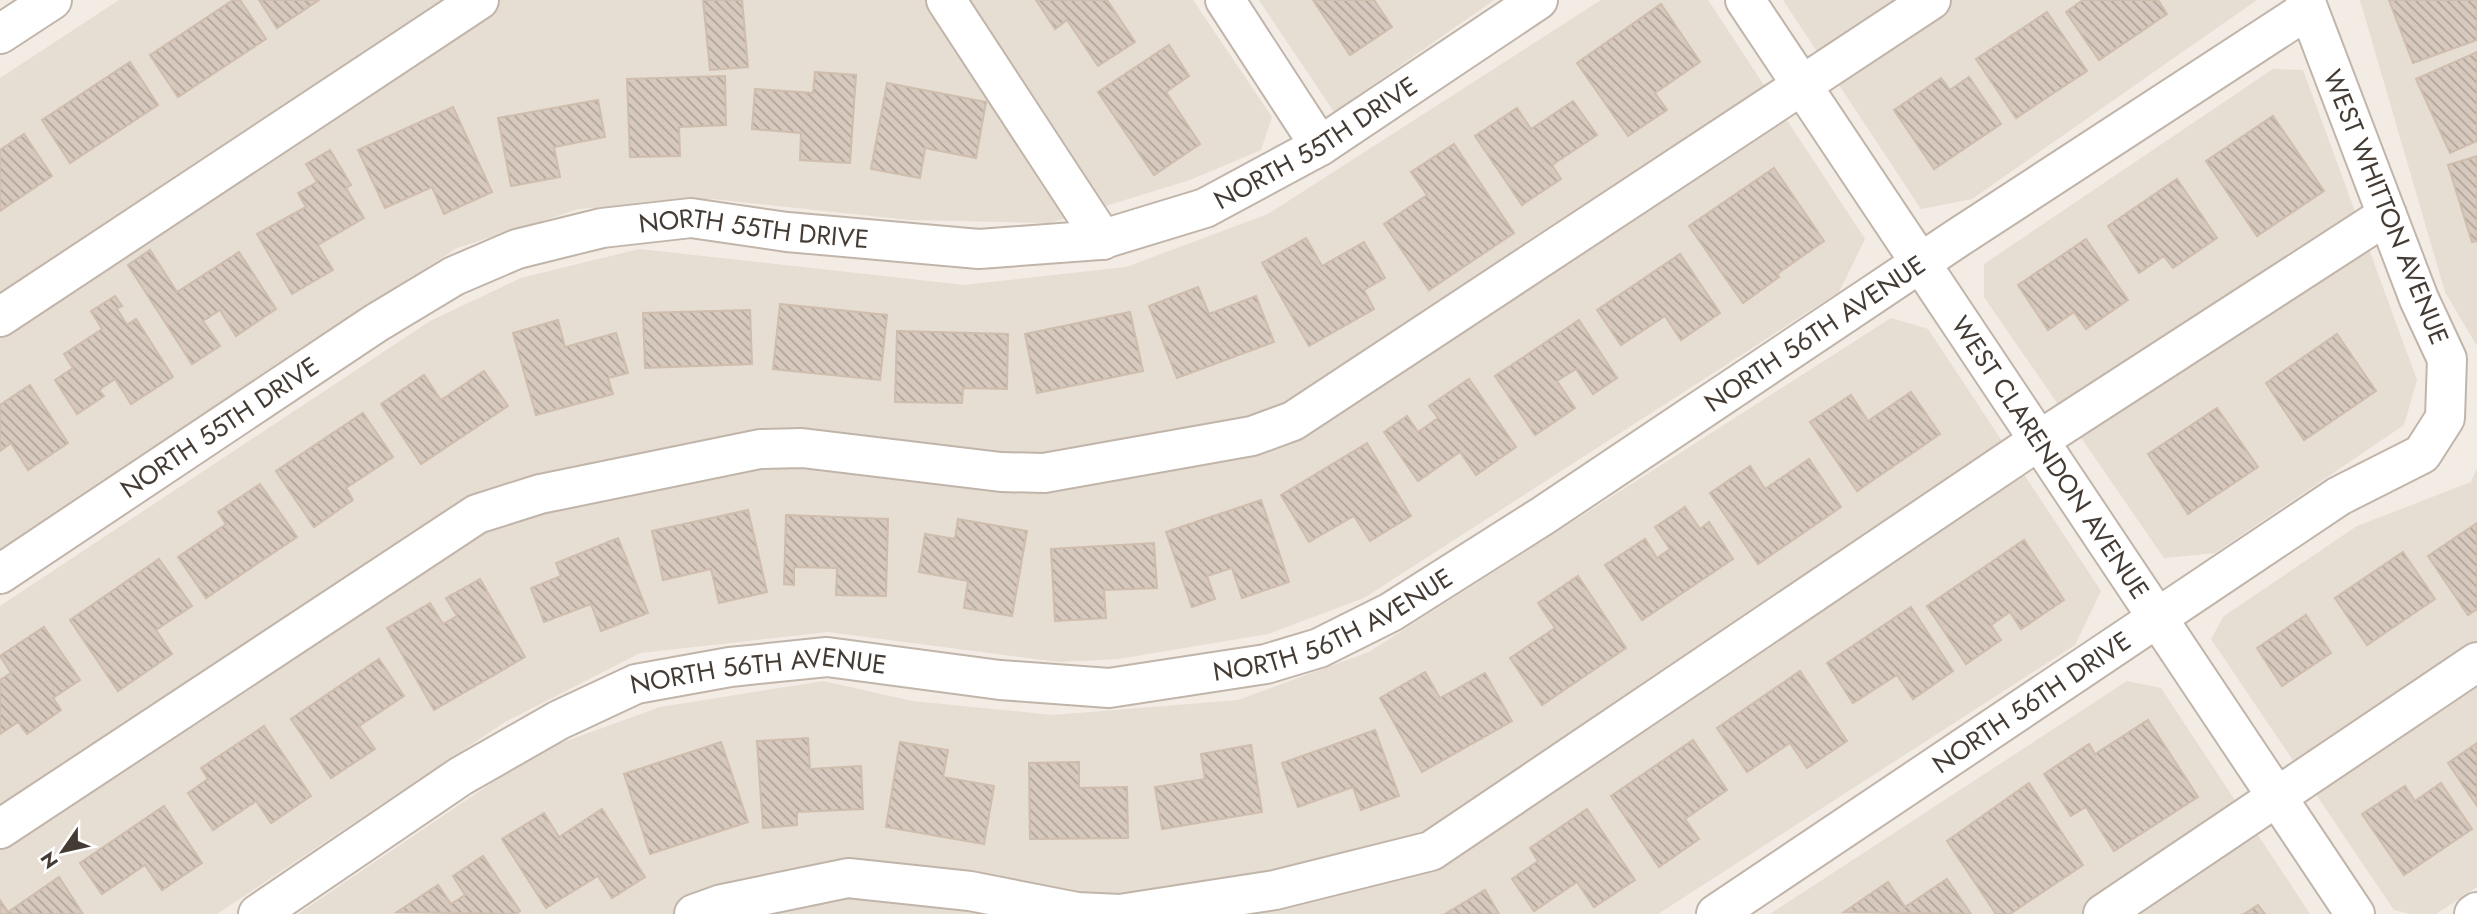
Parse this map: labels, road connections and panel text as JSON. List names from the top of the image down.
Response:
{
  "streets": {
    "street": [
      "NORTH 55TH DRIVE",
      "WEST WHITTON AVENUE",
      "NORTH 56TH AVENUE",
      "WEST CLARENDON AVENUE",
      "NORTH 56TH DRIVE"
    ]
  },
  "crossings": [
    ["WEST WHITTON AVENUE", "NORTH 56TH AVENUE"],
    ["WEST WHITTON AVENUE", "NORTH 56TH DRIVE"],
    ["NORTH 56TH AVENUE", "WEST CLARENDON AVENUE"],
    ["WEST CLARENDON AVENUE", "NORTH 56TH DRIVE"]
  ],
  "north": "bottom left"
}
